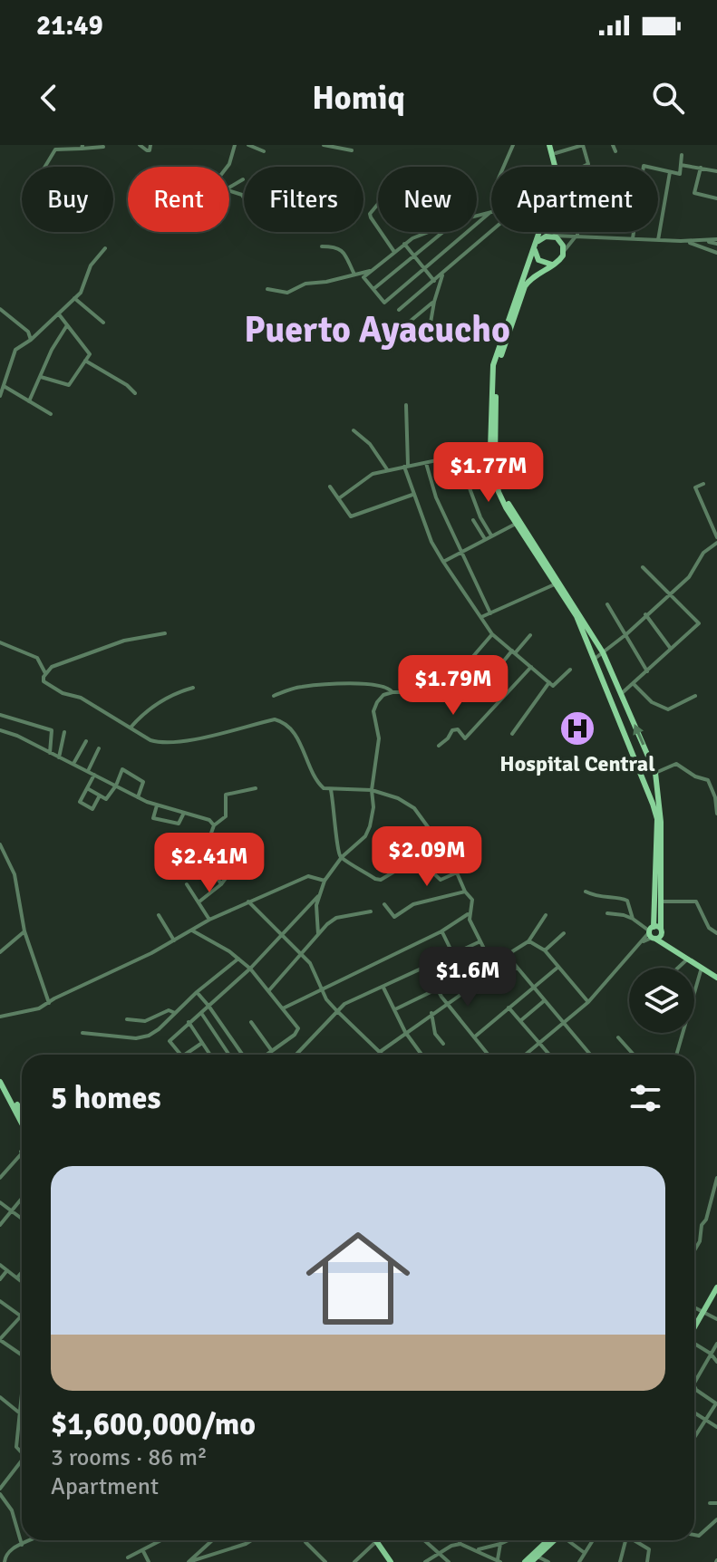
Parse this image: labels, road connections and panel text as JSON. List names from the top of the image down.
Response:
{
  "districts": ["Puerto Ayacucho"],
  "places": {
    "hospital": ["Hospital Central"]
  },
  "page": {
    "status": "21:49",
    "header": "Homiq",
    "chip": [
      "Buy",
      "Rent",
      "Filters",
      "New",
      "Apartment"
    ],
    "price": [
      "$1.77M",
      "$1.79M",
      "$2.09M",
      "$2.41M",
      "$1.6M"
    ],
    "heading": "5 homes",
    "list": [
      {
        "name": "$1,600,000/mo",
        "note": "3 rooms · 86 m² · Apartment"
      }
    ]
  }
}
